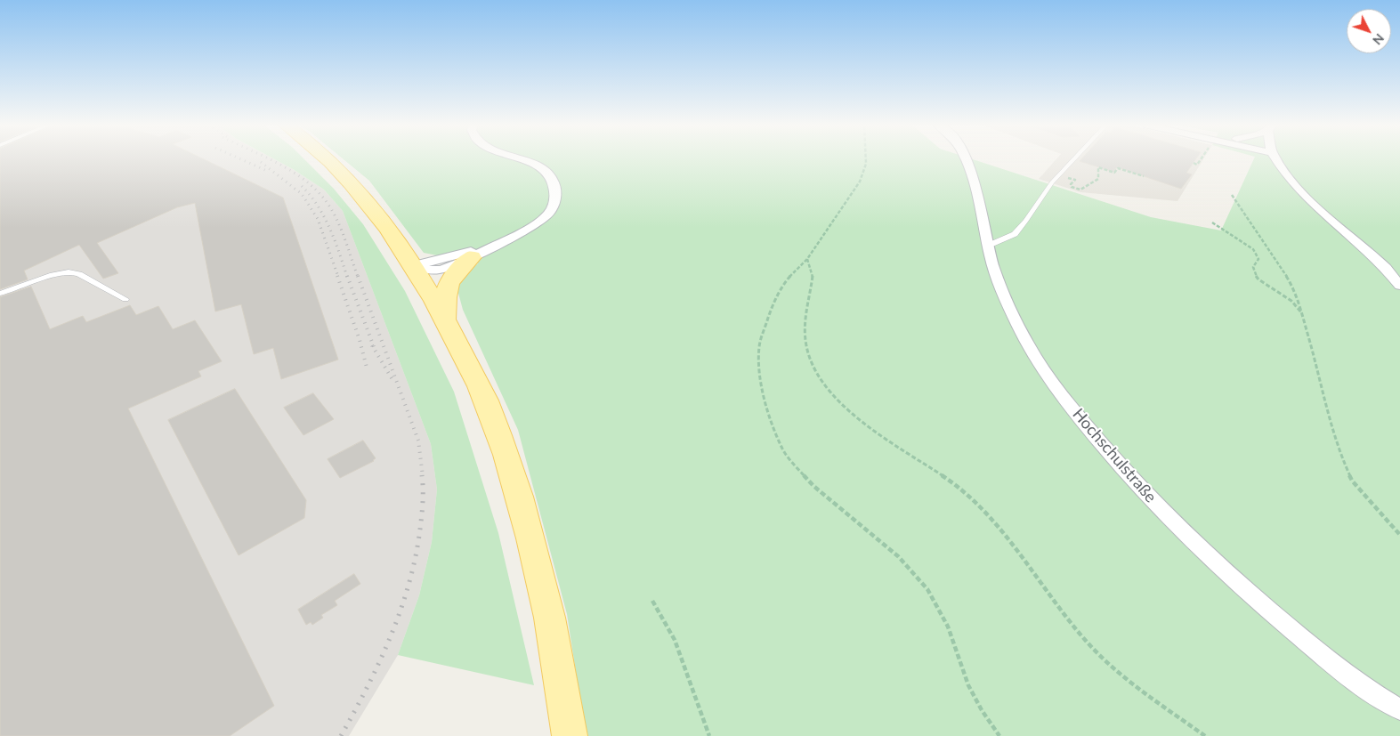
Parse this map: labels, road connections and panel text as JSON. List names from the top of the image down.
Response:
{
  "streets": {
    "street": ["Hochschulstraße"]
  },
  "north": "bottom right"
}
